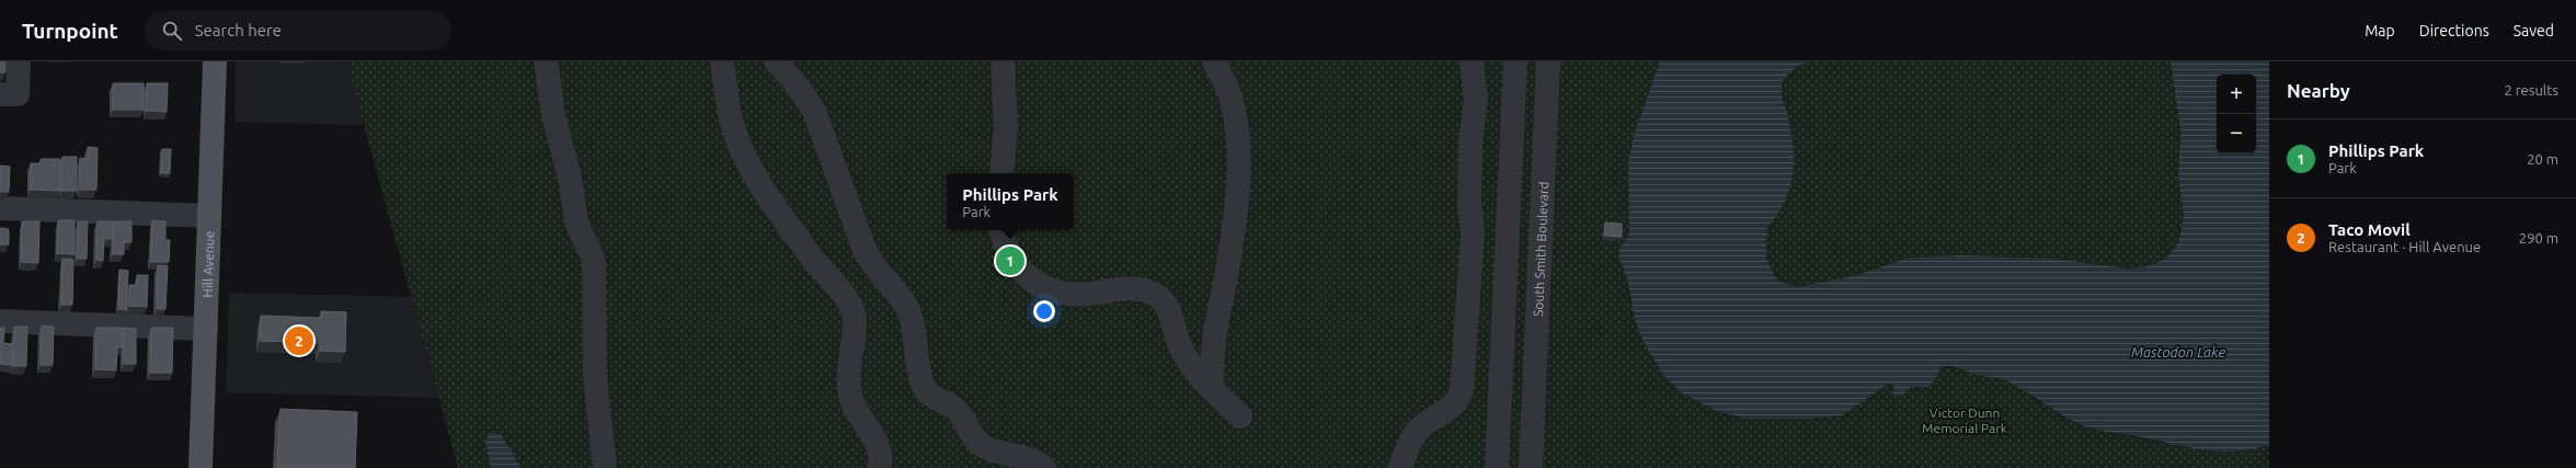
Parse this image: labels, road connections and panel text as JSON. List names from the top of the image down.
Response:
{
  "streets": {
    "main road": ["Hill Avenue"],
    "street": ["South Smith Boulevard"]
  },
  "water": ["Mastodon Lake"],
  "parks": ["Victor Dunn Memorial Park"],
  "page": {
    "header": "Turnpoint",
    "search": "Search here",
    "nav": ["Map", "Directions", "Saved"],
    "heading": ["Nearby", "2 results"],
    "map_buttons": ["+", "−"],
    "list": [
      {
        "mark": "1",
        "name": "Phillips Park",
        "note": "Park",
        "value": "20 m"
      },
      {
        "mark": "2",
        "name": "Taco Movil",
        "note": "Restaurant · Hill Avenue",
        "value": "290 m"
      }
    ],
    "popup": ["Phillips Park", "Park"],
    "pins": ["1", "2"]
  }
}
